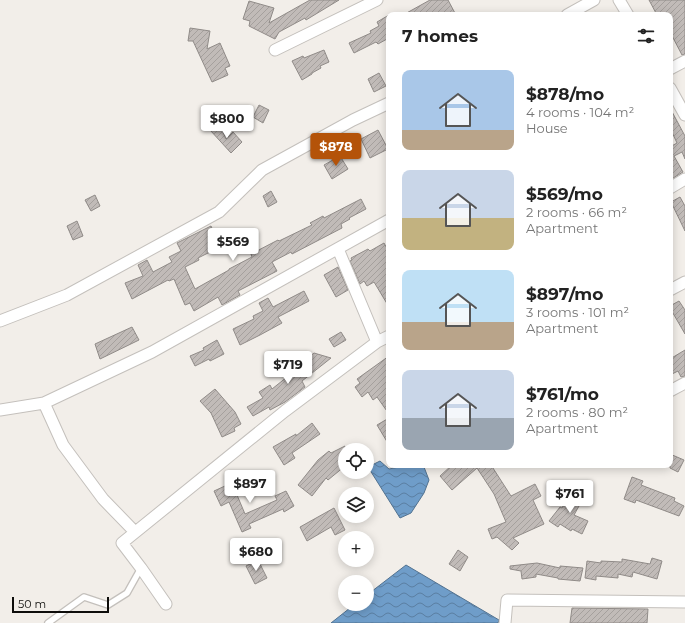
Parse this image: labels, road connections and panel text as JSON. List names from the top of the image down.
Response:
{
  "scale_bar": "50 m",
  "page": {
    "heading": "7 homes",
    "list": [
      {
        "name": "$878/mo",
        "note": "4 rooms · 104 m² · House"
      },
      {
        "name": "$569/mo",
        "note": "2 rooms · 66 m² · Apartment"
      },
      {
        "name": "$897/mo",
        "note": "3 rooms · 101 m² · Apartment"
      },
      {
        "name": "$761/mo",
        "note": "2 rooms · 80 m² · Apartment"
      }
    ],
    "price": [
      "$800",
      "$878",
      "$569",
      "$719",
      "$897",
      "$761",
      "$680"
    ],
    "map_buttons": ["+", "−"],
    "scale": "50 m"
  }
}
